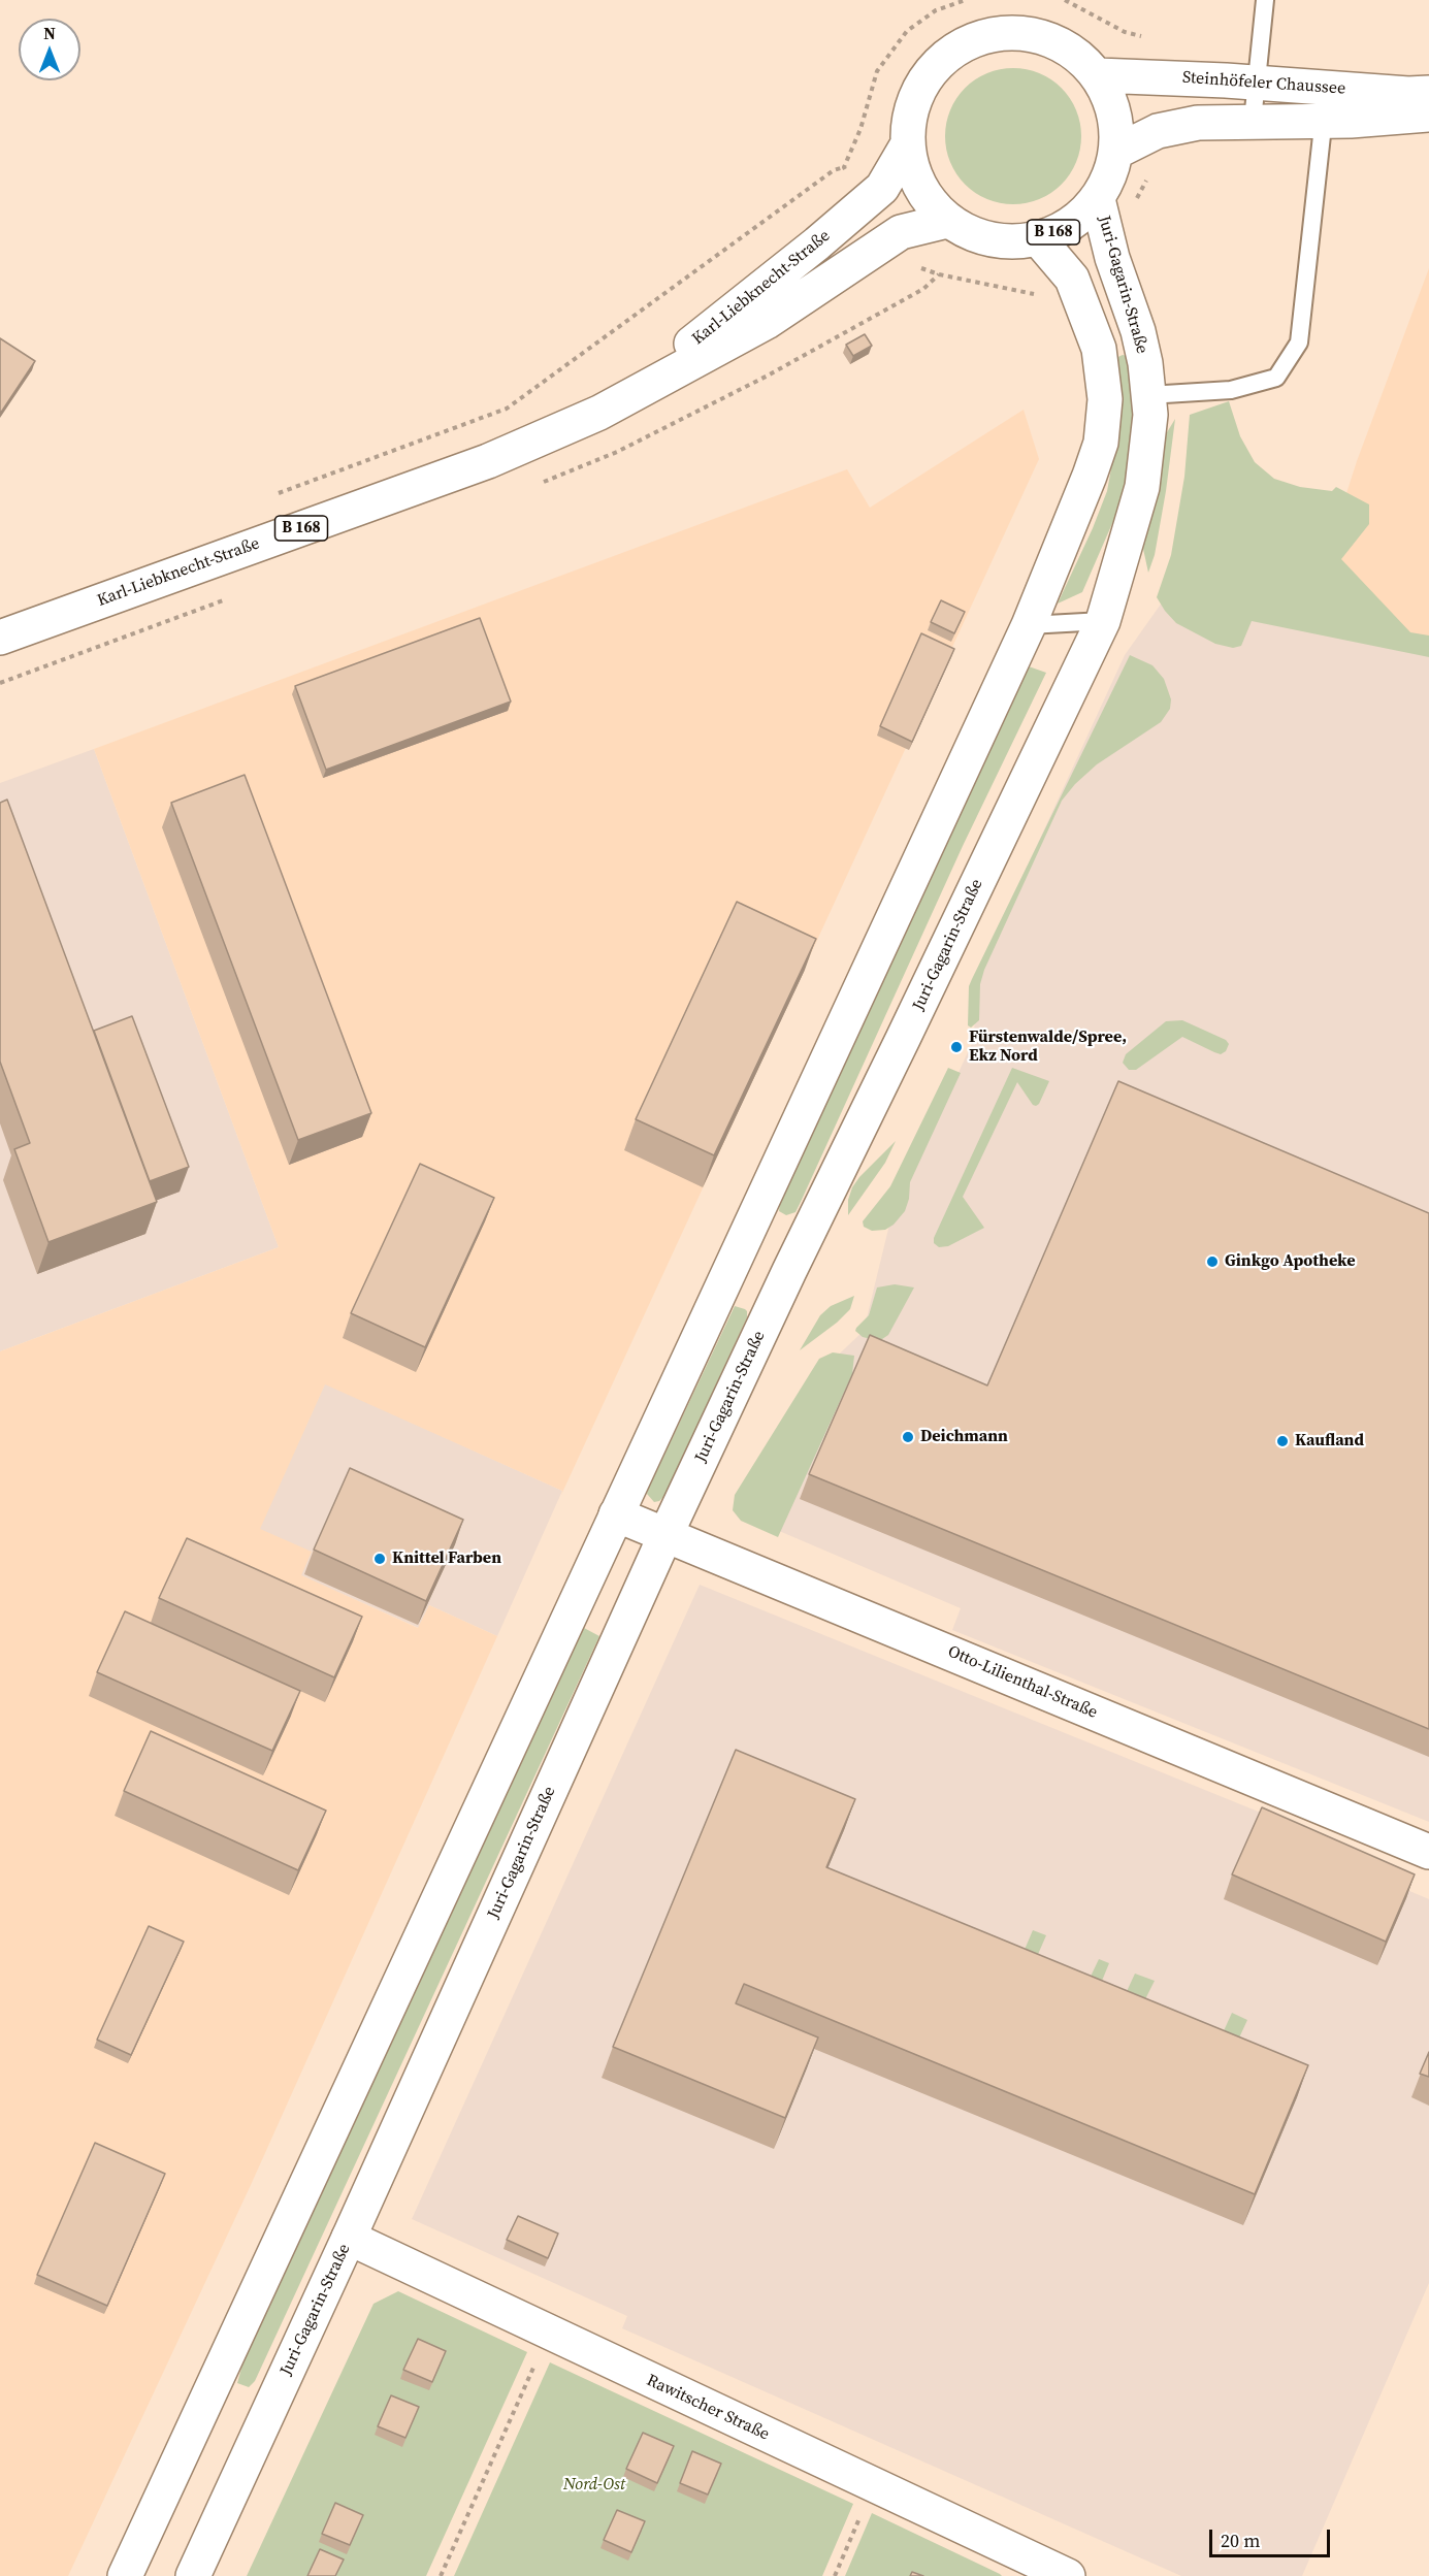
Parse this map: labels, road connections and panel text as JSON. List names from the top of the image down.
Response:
{
  "streets": {
    "street": [
      "Steinhöfeler Chaussee",
      "B 168",
      "Juri-Gagarin-Straße",
      "Karl-Liebknecht-Straße",
      "Otto-Lilienthal-Straße",
      "Rawitscher Straße"
    ]
  },
  "crossings": [
    ["Steinhöfeler Chaussee", "B 168"],
    ["Steinhöfeler Chaussee", "Juri-Gagarin-Straße"],
    ["Steinhöfeler Chaussee", "Karl-Liebknecht-Straße"],
    ["B 168", "Juri-Gagarin-Straße"],
    ["B 168", "Karl-Liebknecht-Straße"],
    ["Juri-Gagarin-Straße", "Karl-Liebknecht-Straße"],
    ["Juri-Gagarin-Straße", "Otto-Lilienthal-Straße"],
    ["Juri-Gagarin-Straße", "Rawitscher Straße"]
  ],
  "parks": ["Nord-Ost"],
  "places": [
    "Fürstenwalde/Spree, Ekz Nord",
    "Ginkgo Apotheke",
    "Deichmann",
    "Kaufland",
    "Knittel Farben"
  ],
  "scale_bar": "20 m",
  "north": "top"
}
